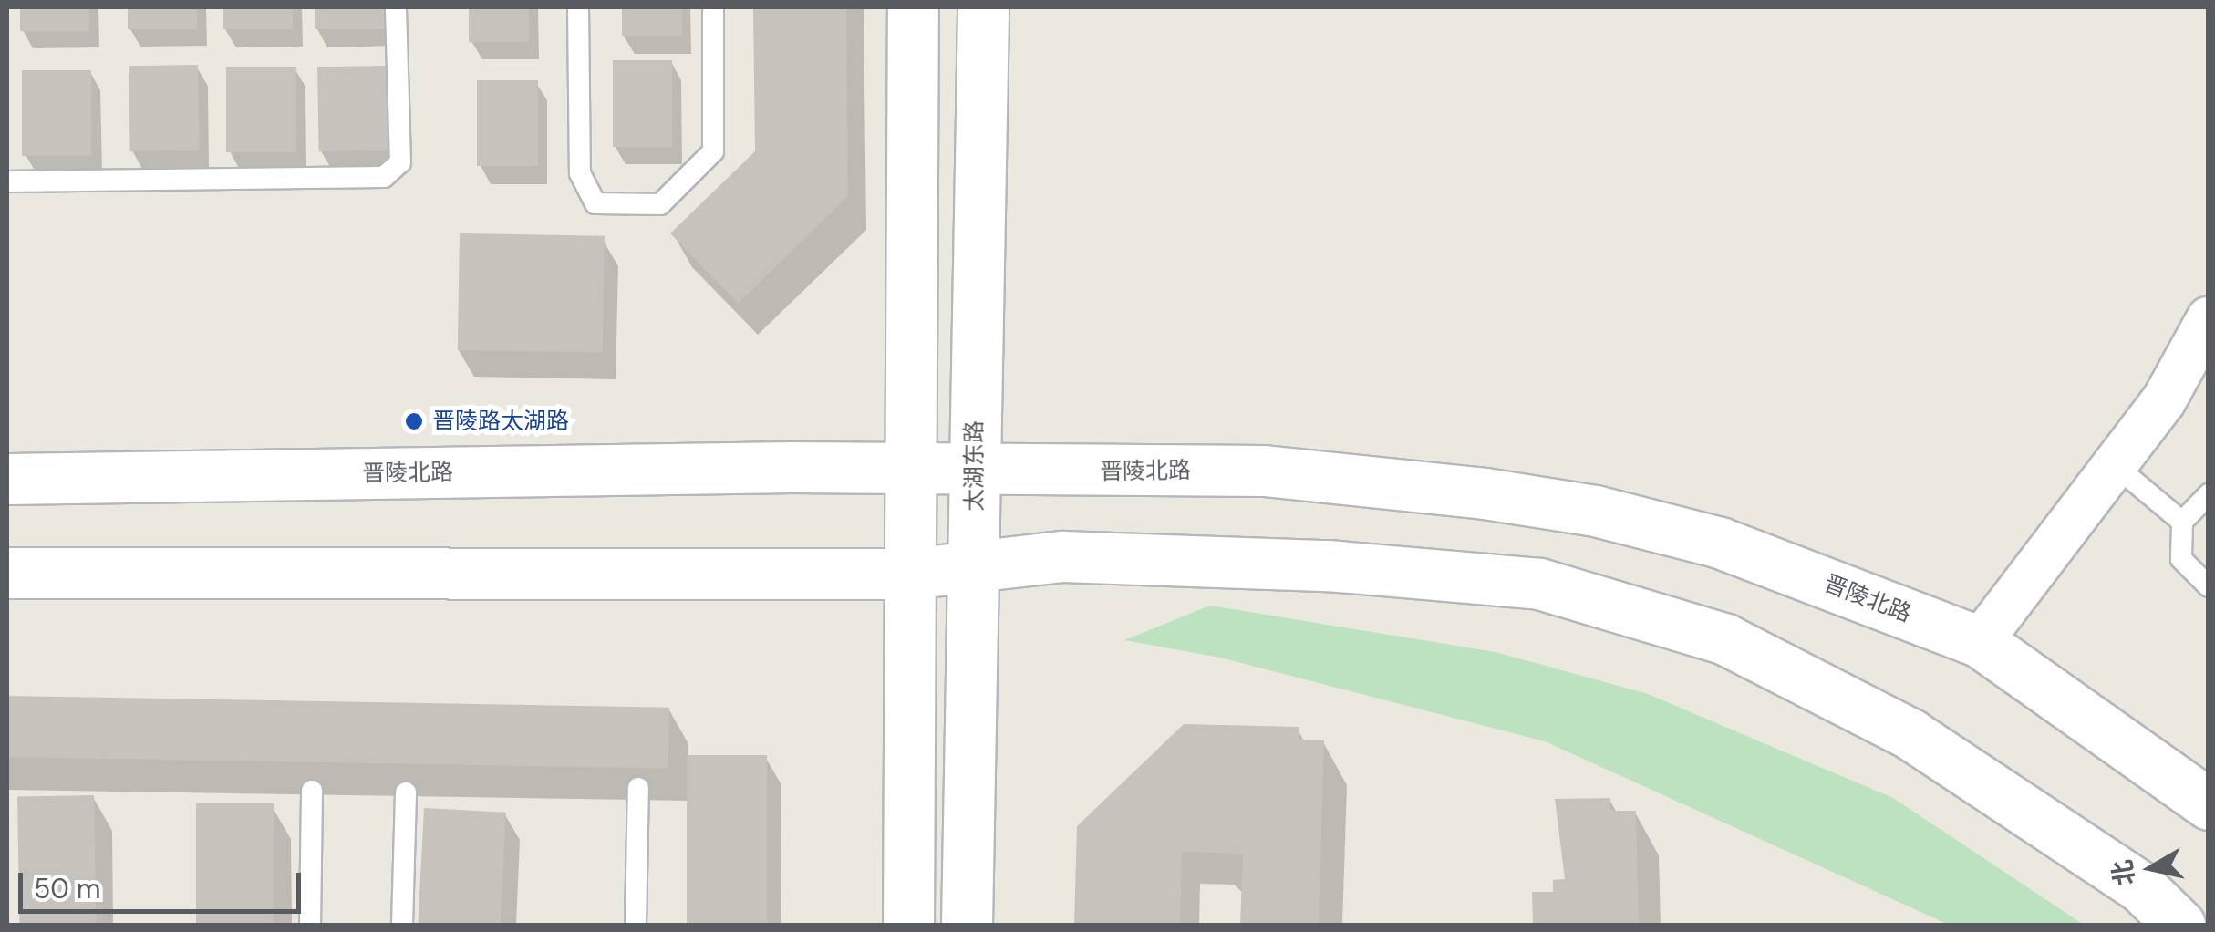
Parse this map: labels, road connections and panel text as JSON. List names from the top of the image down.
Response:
{
  "streets": {
    "main road": ["太湖东路", "晋陵北路"]
  },
  "crossings": [
    ["太湖东路", "晋陵北路"]
  ],
  "places": ["晋陵路太湖路"],
  "scale_bar": "50 m",
  "north": "left"
}
